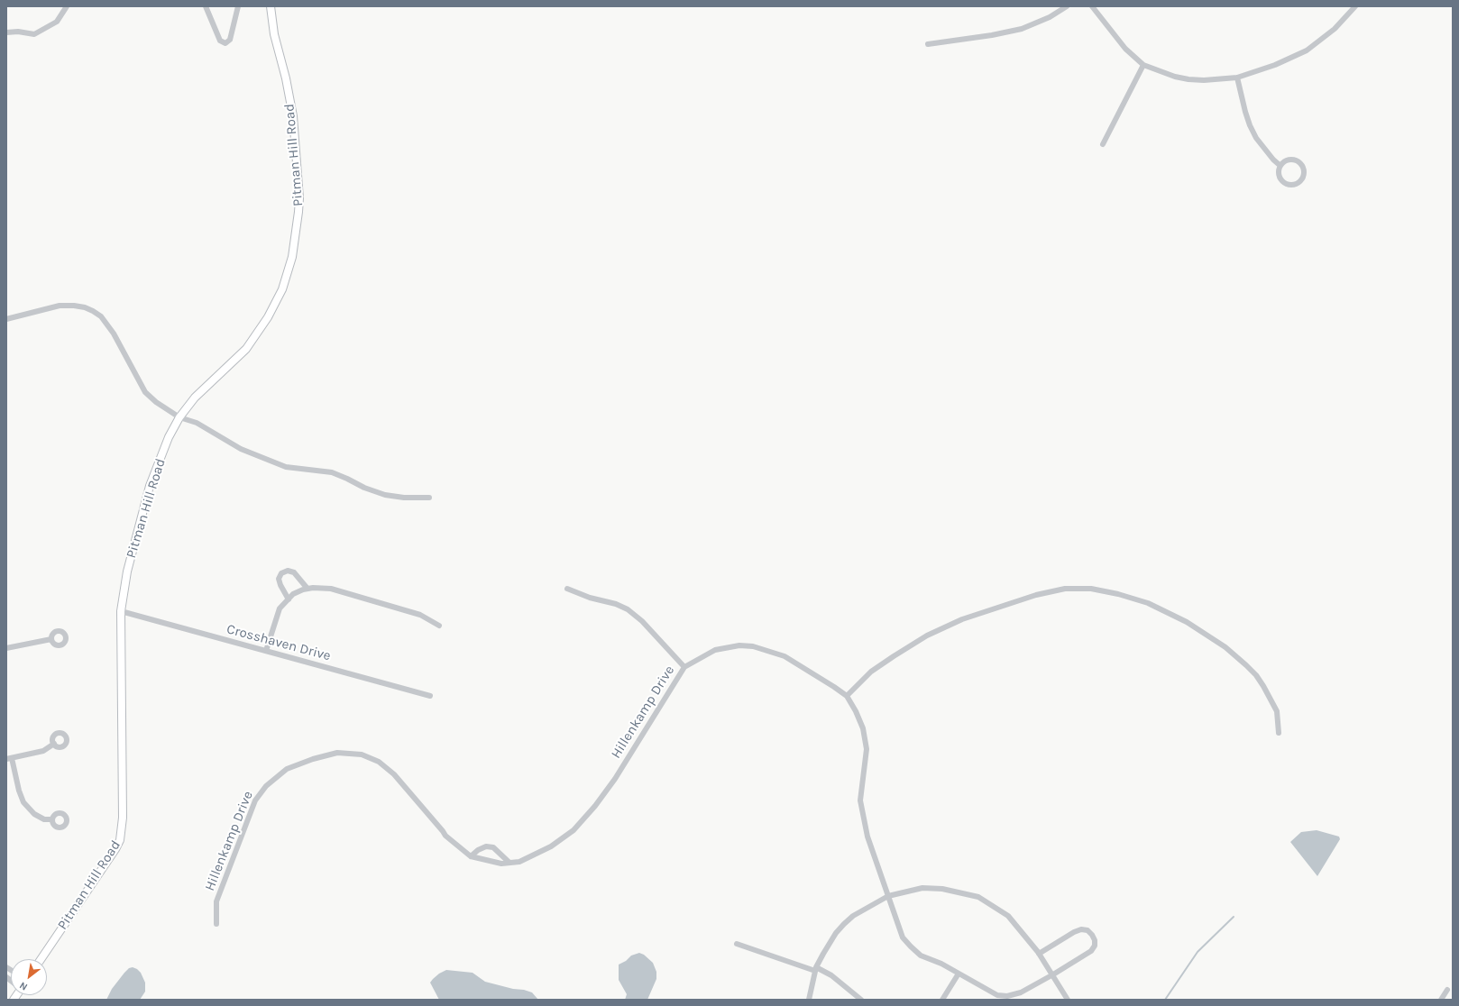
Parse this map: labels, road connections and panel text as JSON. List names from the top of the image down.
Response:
{
  "streets": {
    "street": ["Pitman Hill Road", "Crosshaven Drive", "Hillenkamp Drive"]
  },
  "crossings": [
    ["Pitman Hill Road", "Crosshaven Drive"]
  ],
  "north": "bottom left"
}
